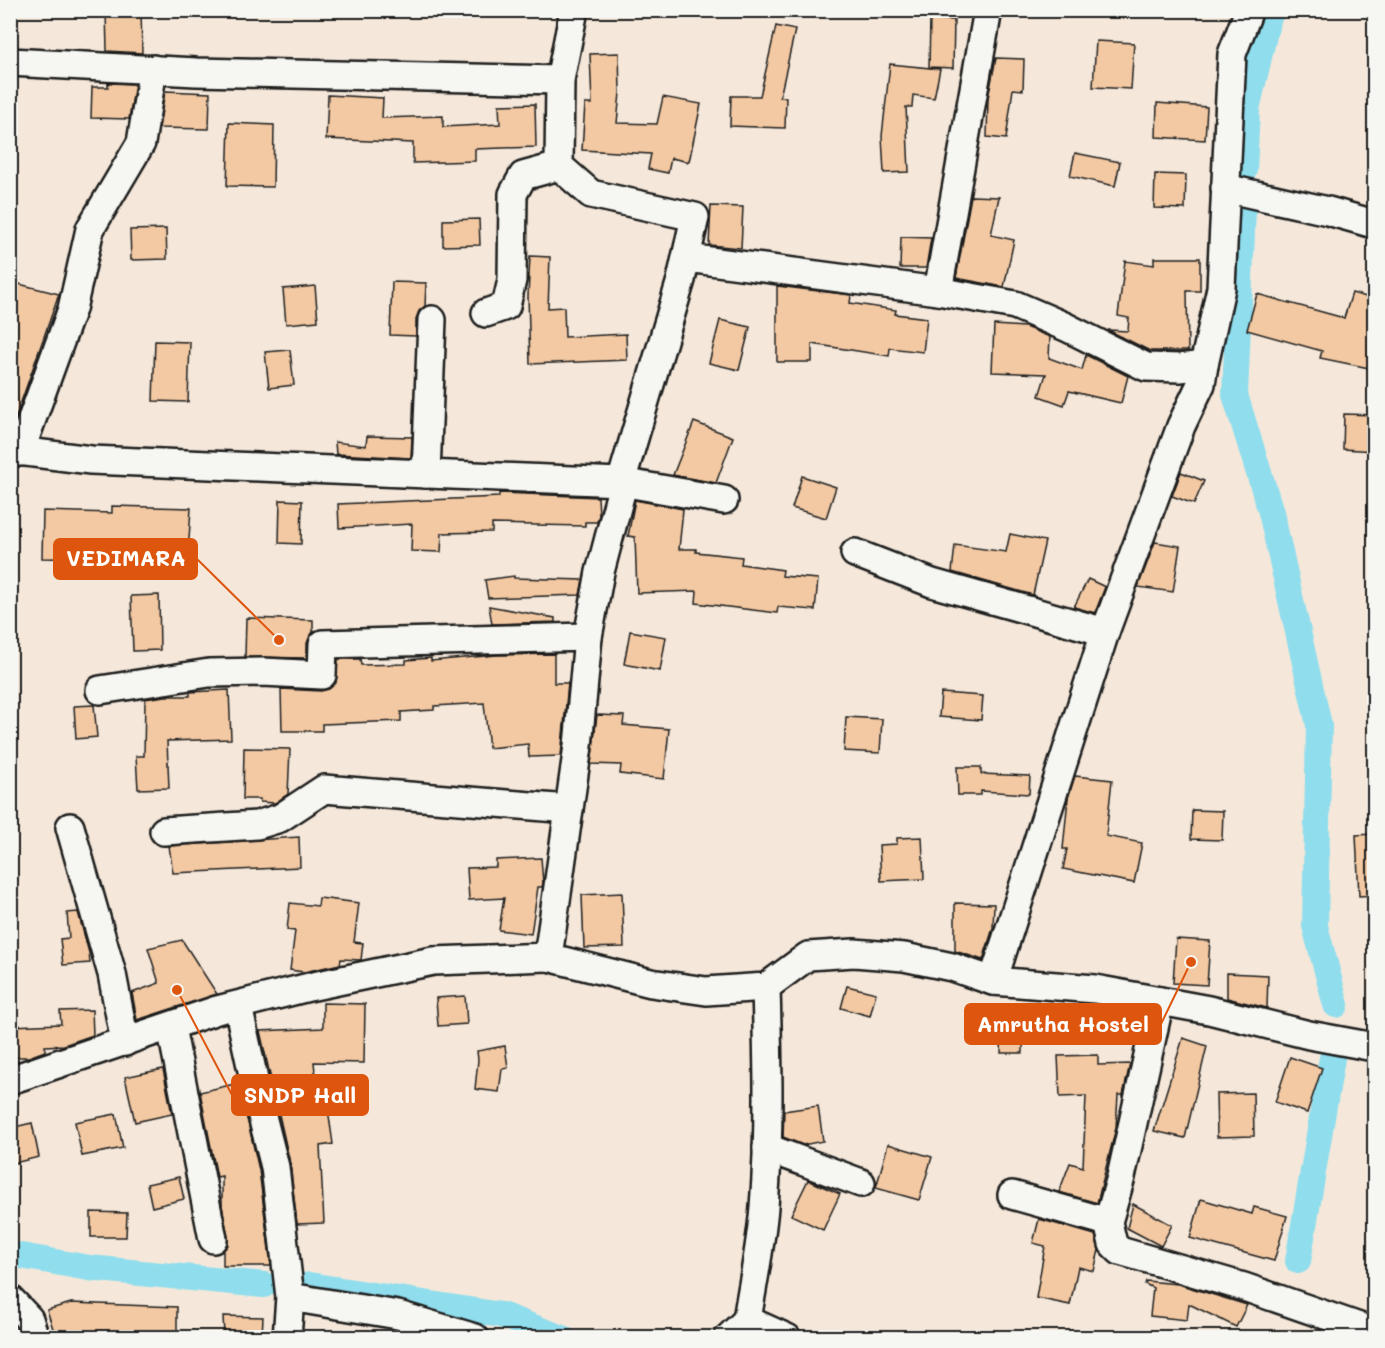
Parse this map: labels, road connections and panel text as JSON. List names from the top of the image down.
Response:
{
  "places": ["VEDIMARA", "Amrutha Hostel", "SNDP Hall"]
}
